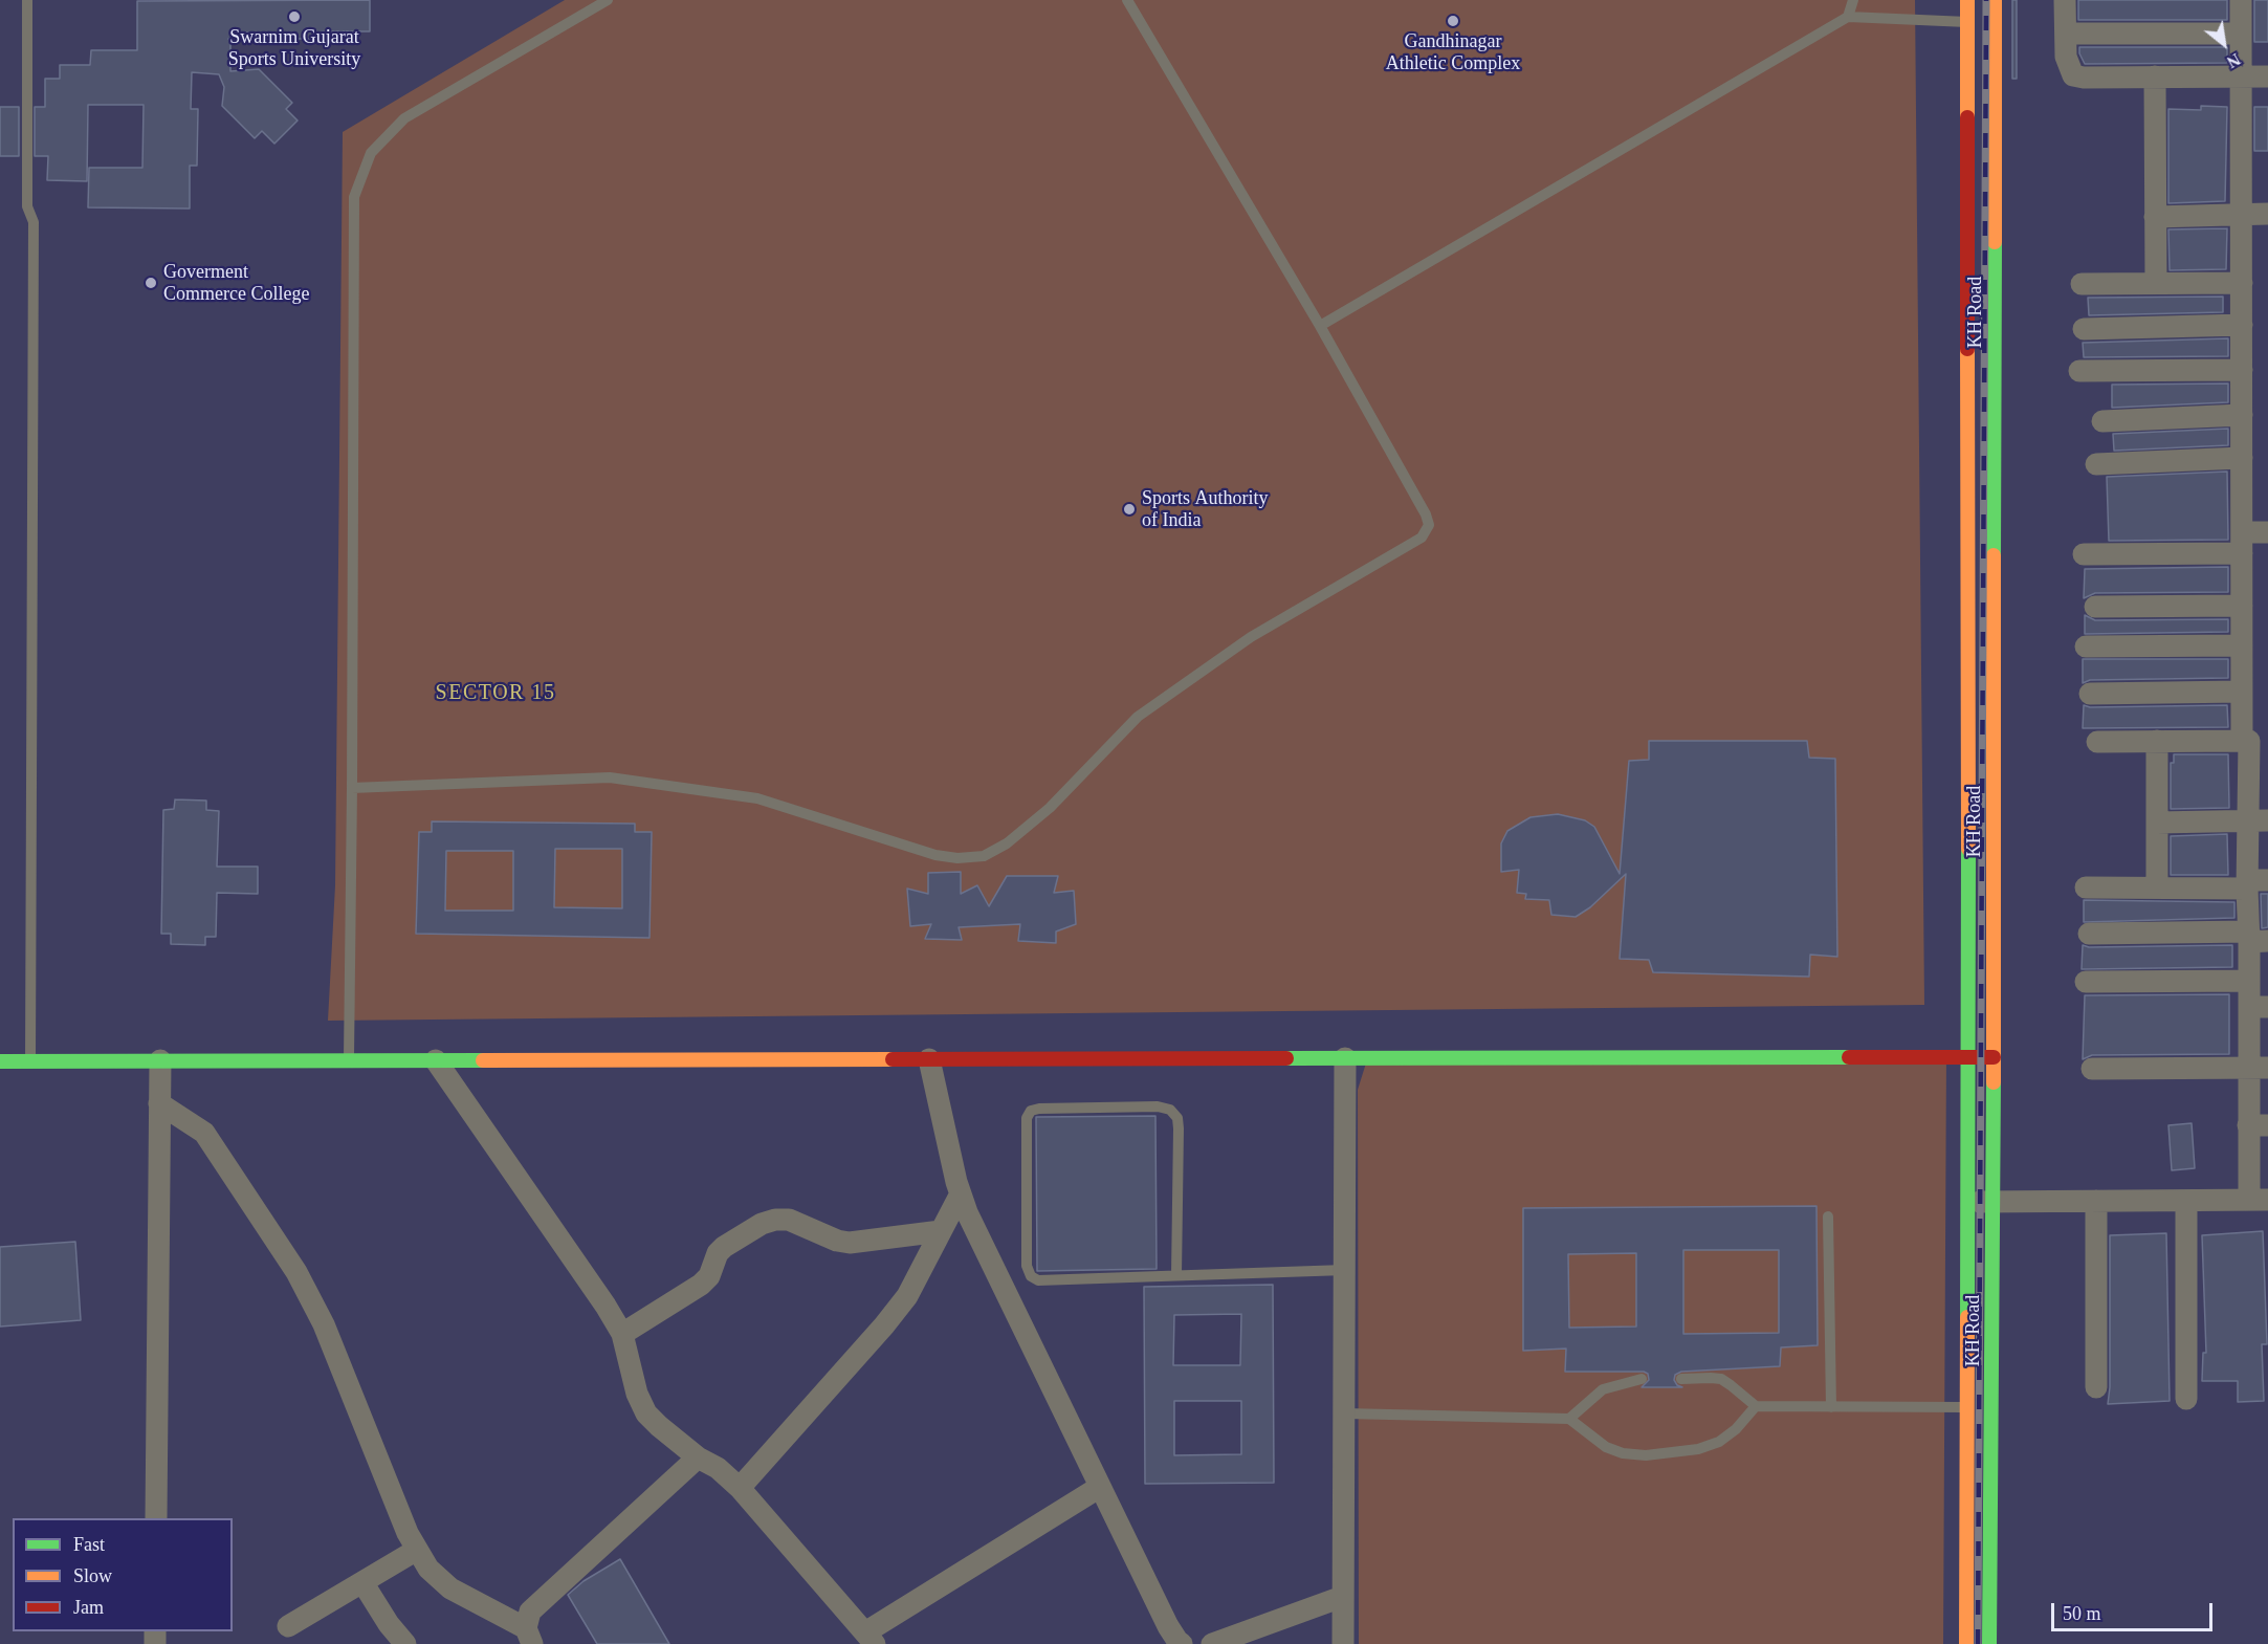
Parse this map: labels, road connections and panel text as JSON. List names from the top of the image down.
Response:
{
  "streets": {
    "main road": ["KH Road"]
  },
  "districts": ["SECTOR 15"],
  "places": [
    "Swarnim Gujarat Sports University",
    "Gandhinagar Athletic Complex",
    "Goverment Commerce College",
    "Sports Authority of India"
  ],
  "legend": ["Fast", "Slow", "Jam"],
  "scale_bar": "50 m",
  "north": "bottom right"
}
